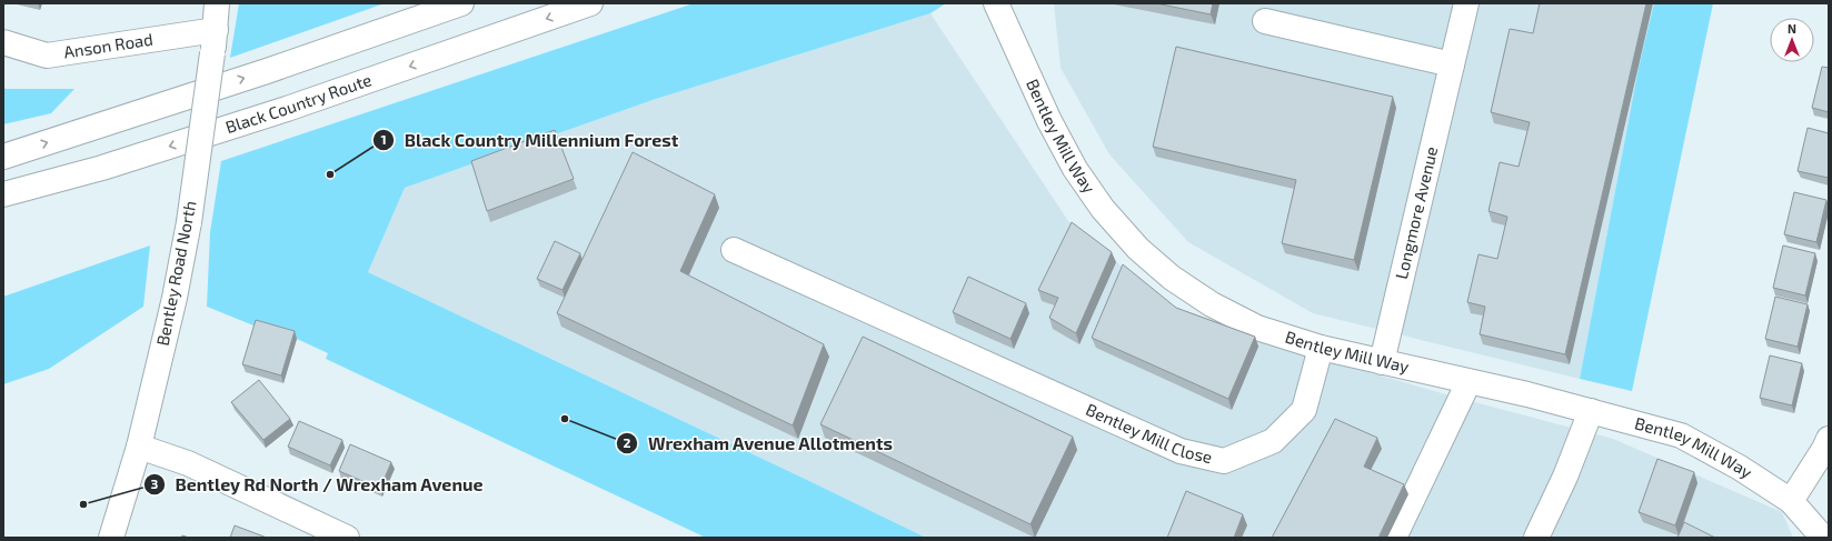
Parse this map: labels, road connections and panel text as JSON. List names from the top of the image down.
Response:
{
  "streets": {
    "main road": [
      "Anson Road",
      "Black Country Route",
      "Bentley Mill Way",
      "Longmore Avenue",
      "Bentley Road North",
      "Bentley Mill Close"
    ]
  },
  "crossings": [
    ["Anson Road", "Bentley Road North"],
    ["Bentley Mill Way", "Longmore Avenue"],
    ["Bentley Mill Way", "Bentley Mill Close"]
  ],
  "places": ["Black Country Millennium Forest", "Wrexham Avenue Allotments", "Bentley Rd North / Wrexham Avenue"],
  "north": "top"
}
